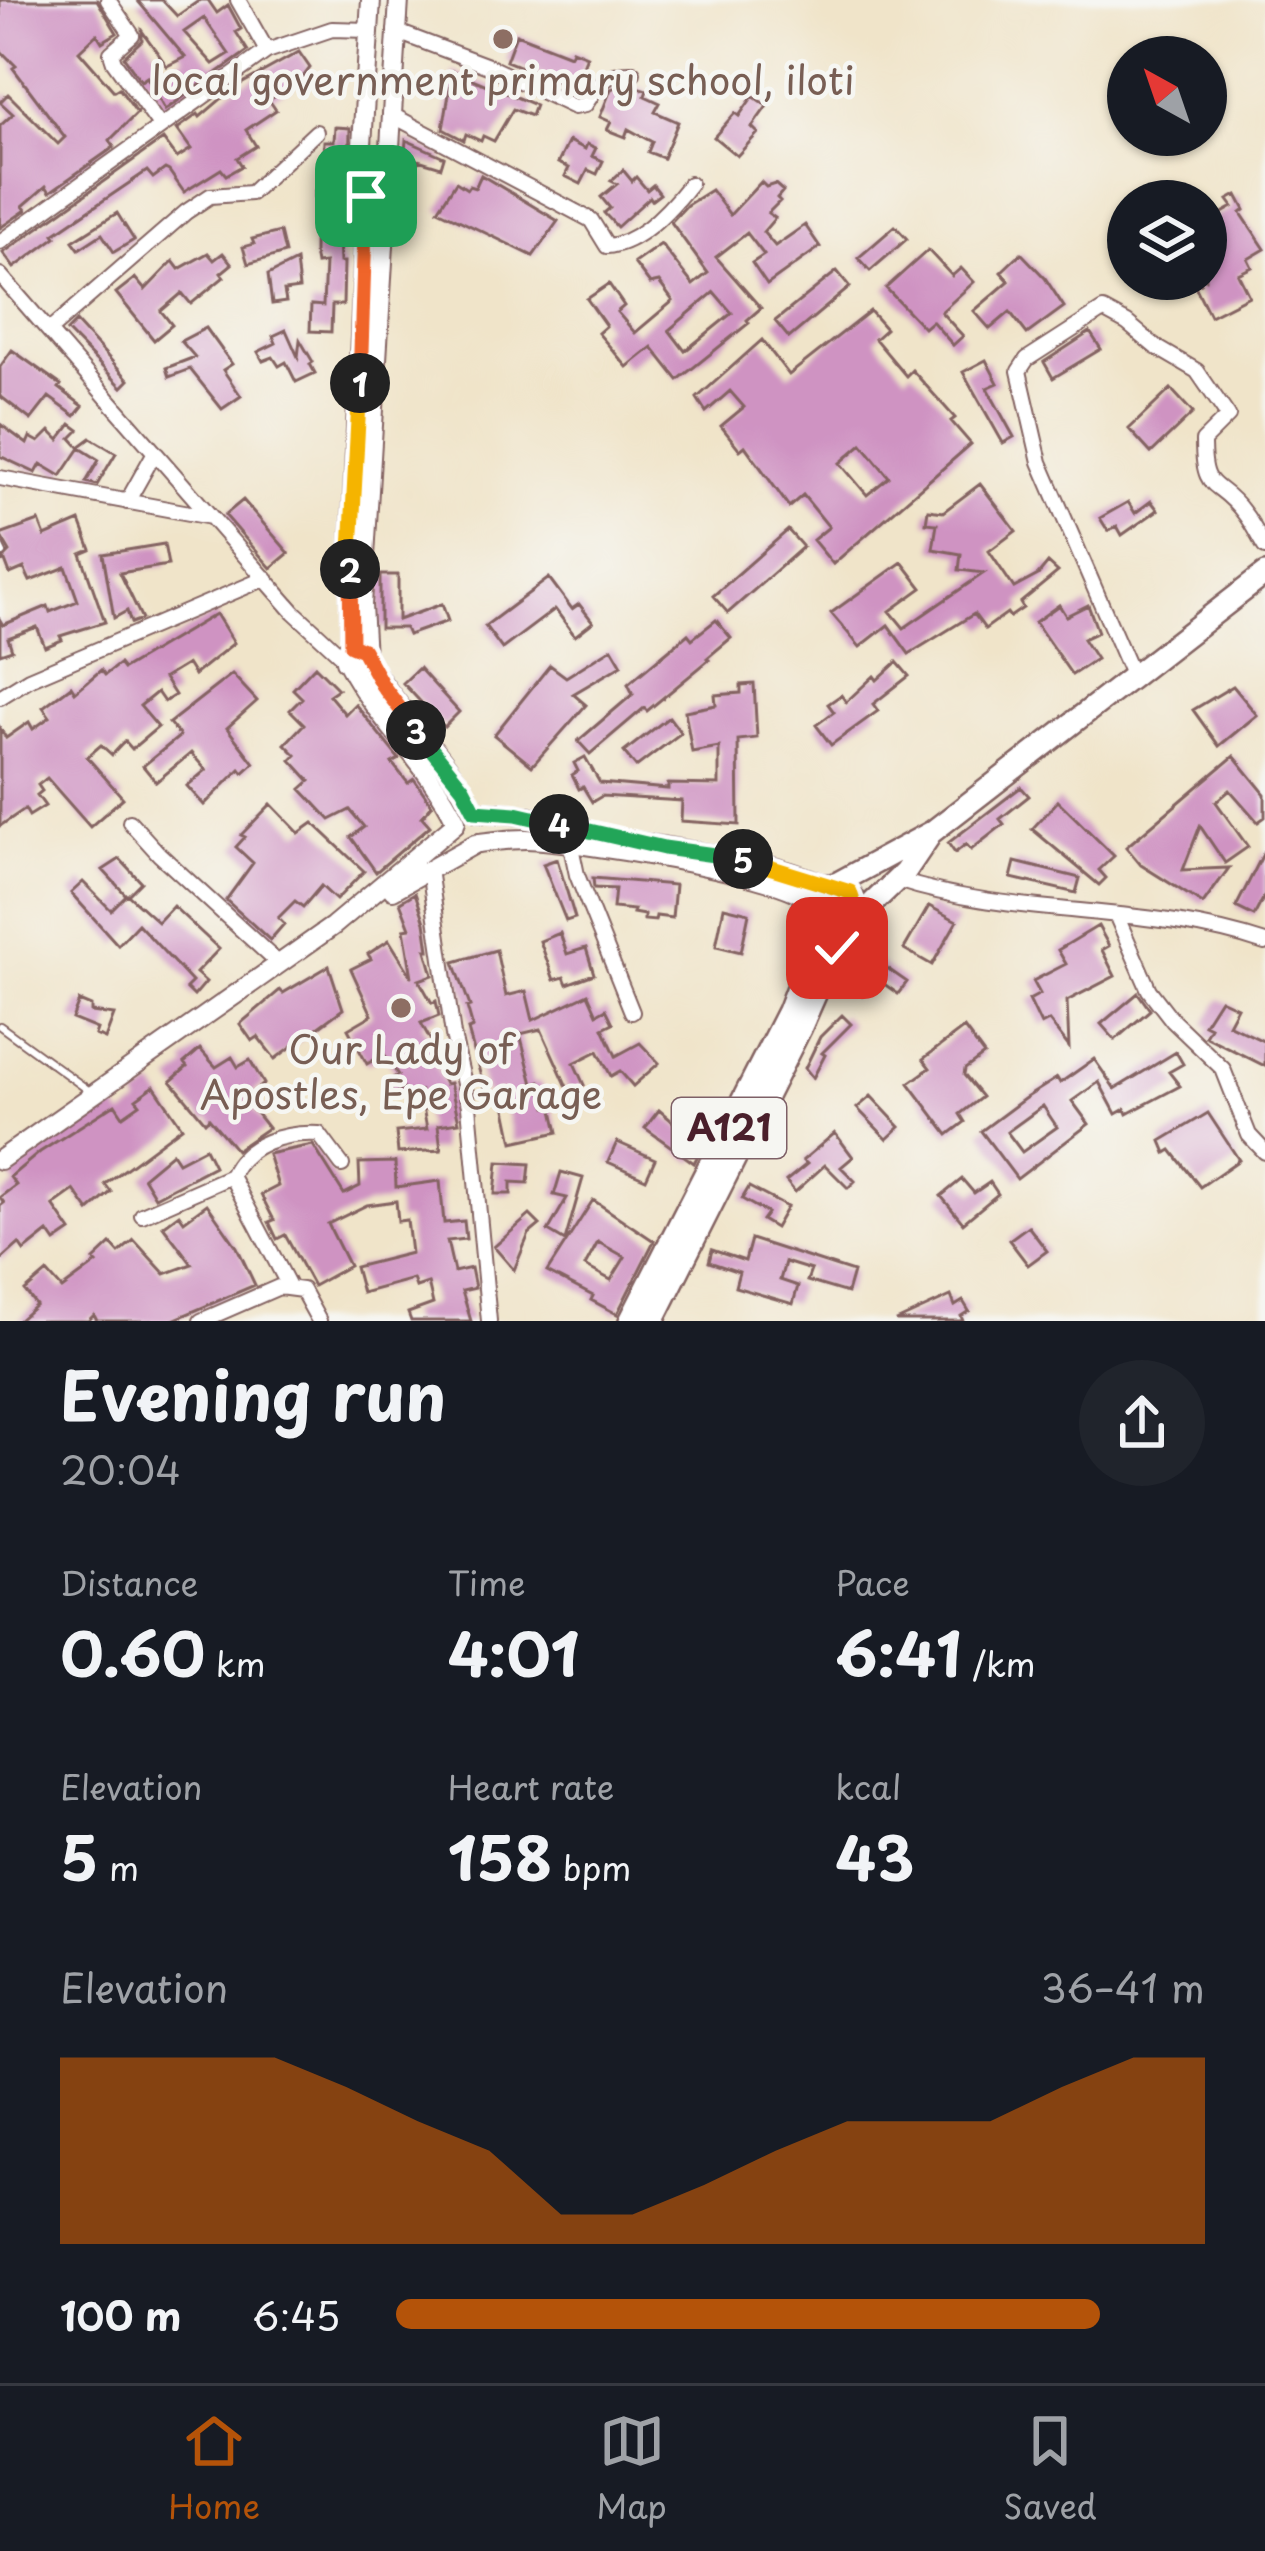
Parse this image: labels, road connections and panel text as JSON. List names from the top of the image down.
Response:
{
  "streets": {
    "main road": ["A121"]
  },
  "places": ["local government primary school, iloti", "Our Lady of Apostles, Epe Garage"],
  "north": "top left",
  "page": {
    "pins": [
      "1",
      "2",
      "3",
      "4",
      "5"
    ],
    "heading": ["Evening run", "20:04"],
    "stats": [
      ["Distance", "0.60 km"],
      ["Time", "4:01"],
      ["Pace", "6:41 /km"],
      ["Elevation", "5 m"],
      ["Heart rate", "158 bpm"],
      ["kcal", "43"]
    ],
    "chart": ["Elevation", "36–41 m"],
    "list": [
      {
        "name": "100 m",
        "note": "6:45"
      }
    ],
    "tabs": ["Home", "Map", "Saved"]
  }
}
